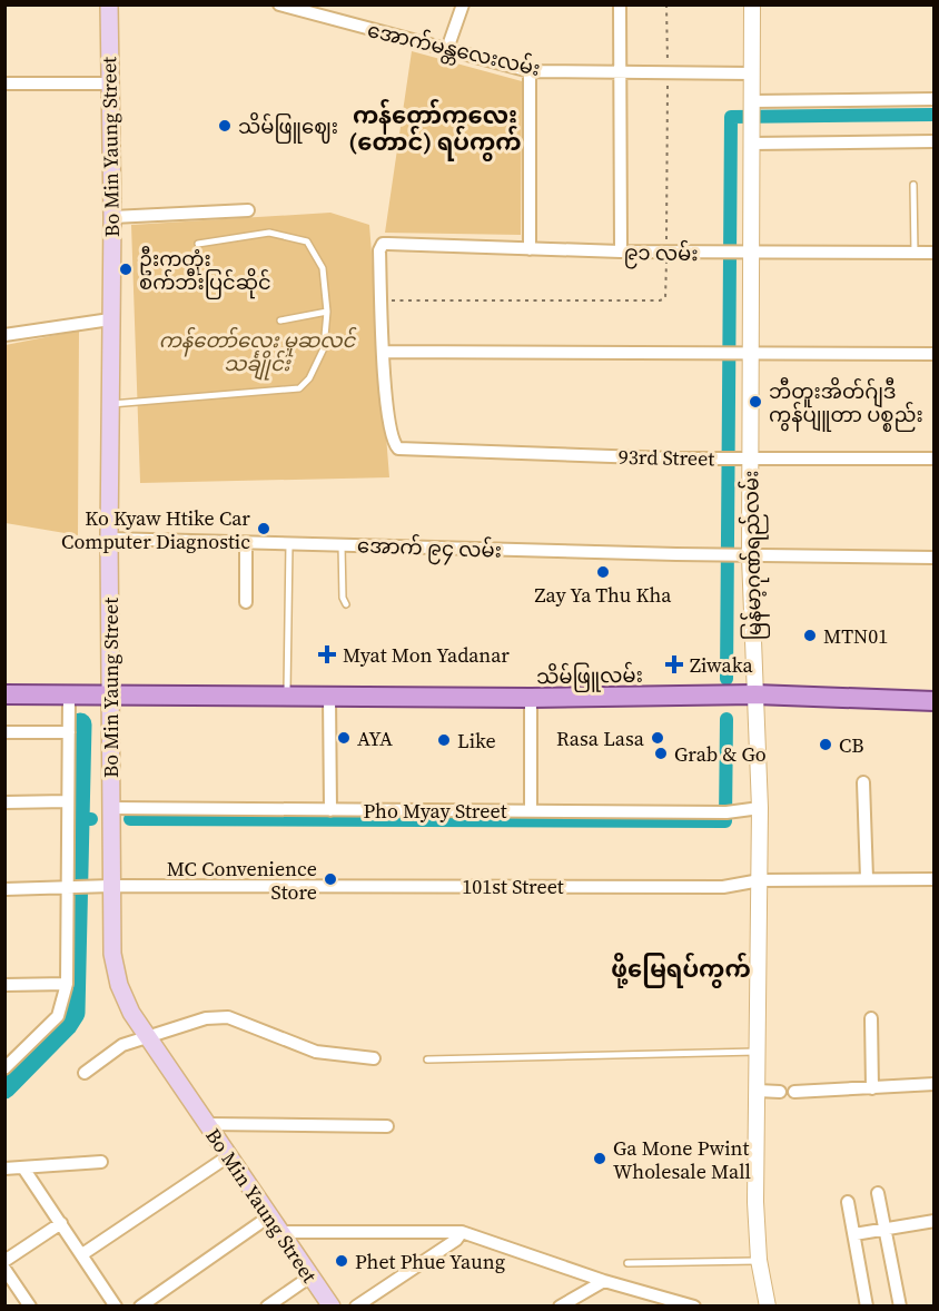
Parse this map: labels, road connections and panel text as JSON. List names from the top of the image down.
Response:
{
  "streets": {
    "main road": ["Bo Min Yaung Street", "သိမ်ဖြူလမ်း"],
    "street": [
      "အောက်မန္တလေးလမ်း",
      "၉၁ လမ်း",
      "93rd Street",
      "အောက် ၉၄ လမ်း",
      "မြန်မာ့ဂုဏ်ရည်လမ်း",
      "Pho Myay Street",
      "101st Street"
    ]
  },
  "crossings": [
    ["အောက်မန္တလေးလမ်း", "မြန်မာ့ဂုဏ်ရည်လမ်း"],
    ["Bo Min Yaung Street", "အောက် ၉၄ လမ်း"],
    ["Bo Min Yaung Street", "သိမ်ဖြူလမ်း"],
    ["Bo Min Yaung Street", "Pho Myay Street"],
    ["Bo Min Yaung Street", "101st Street"],
    ["၉၁ လမ်း", "မြန်မာ့ဂုဏ်ရည်လမ်း"],
    ["93rd Street", "မြန်မာ့ဂုဏ်ရည်လမ်း"],
    ["အောက် ၉၄ လမ်း", "မြန်မာ့ဂုဏ်ရည်လမ်း"],
    ["မြန်မာ့ဂုဏ်ရည်လမ်း", "သိမ်ဖြူလမ်း"],
    ["မြန်မာ့ဂုဏ်ရည်လမ်း", "Pho Myay Street"],
    ["မြန်မာ့ဂုဏ်ရည်လမ်း", "101st Street"]
  ],
  "districts": ["ကန်တော်ကလေး (တောင်) ရပ်ကွက်", "ဖို့မြေရပ်ကွက်"],
  "parks": ["ကန်တော်လေး မူဆလင် သင်္ချိုင်း"],
  "places": {
    "other": [
      "သိမ်ဖြူဈေး",
      "ဦးကတုံး စက်ဘီးပြင်ဆိုင်",
      "ဘီတူးအိတ်ဂ်ျဒီ ကွန်ပျူတာ ပစ္စည်း",
      "Ko Kyaw Htike Car Computer Diagnostic",
      "Zay Ya Thu Kha",
      "MTN01",
      "AYA",
      "Rasa Lasa",
      "Like",
      "CB",
      "Grab & Go",
      "MC Convenience Store",
      "Ga Mone Pwint Wholesale Mall",
      "Phet Phue Yaung"
    ],
    "health": ["Myat Mon Yadanar", "Ziwaka"]
  }
}
